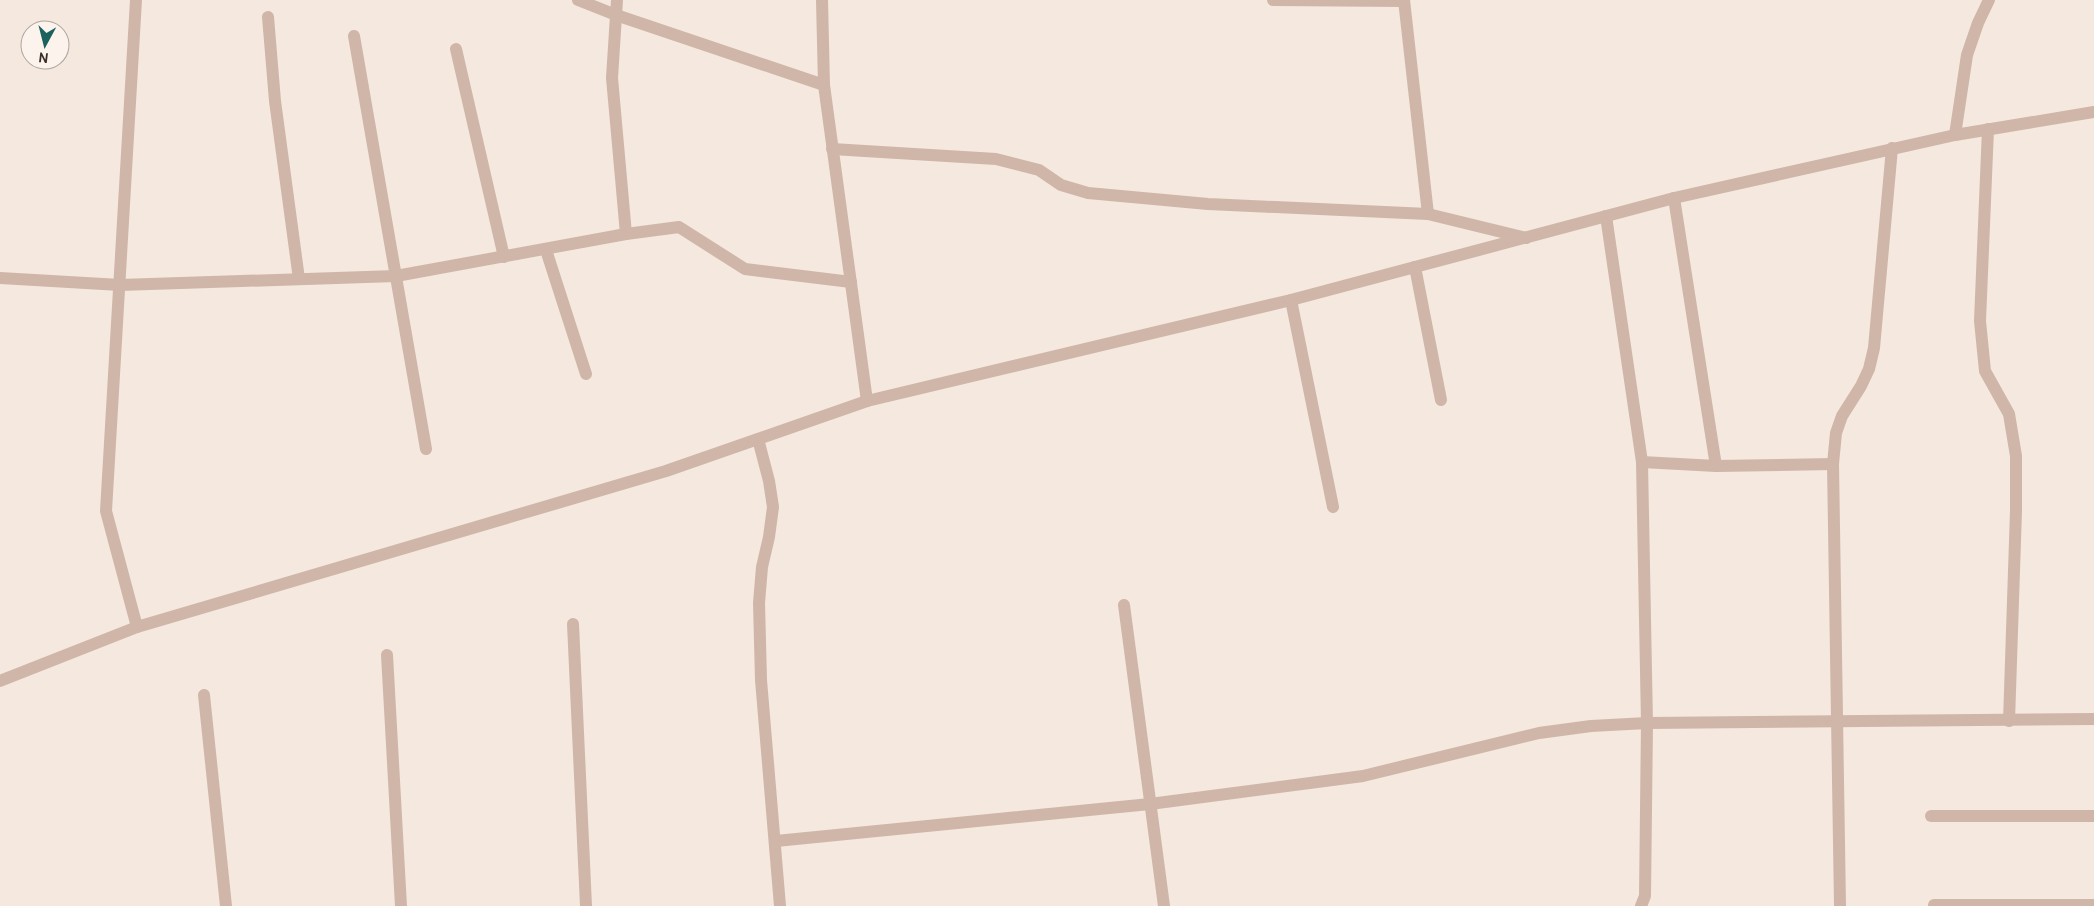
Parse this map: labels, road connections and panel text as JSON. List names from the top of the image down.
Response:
{
  "north": "bottom"
}
